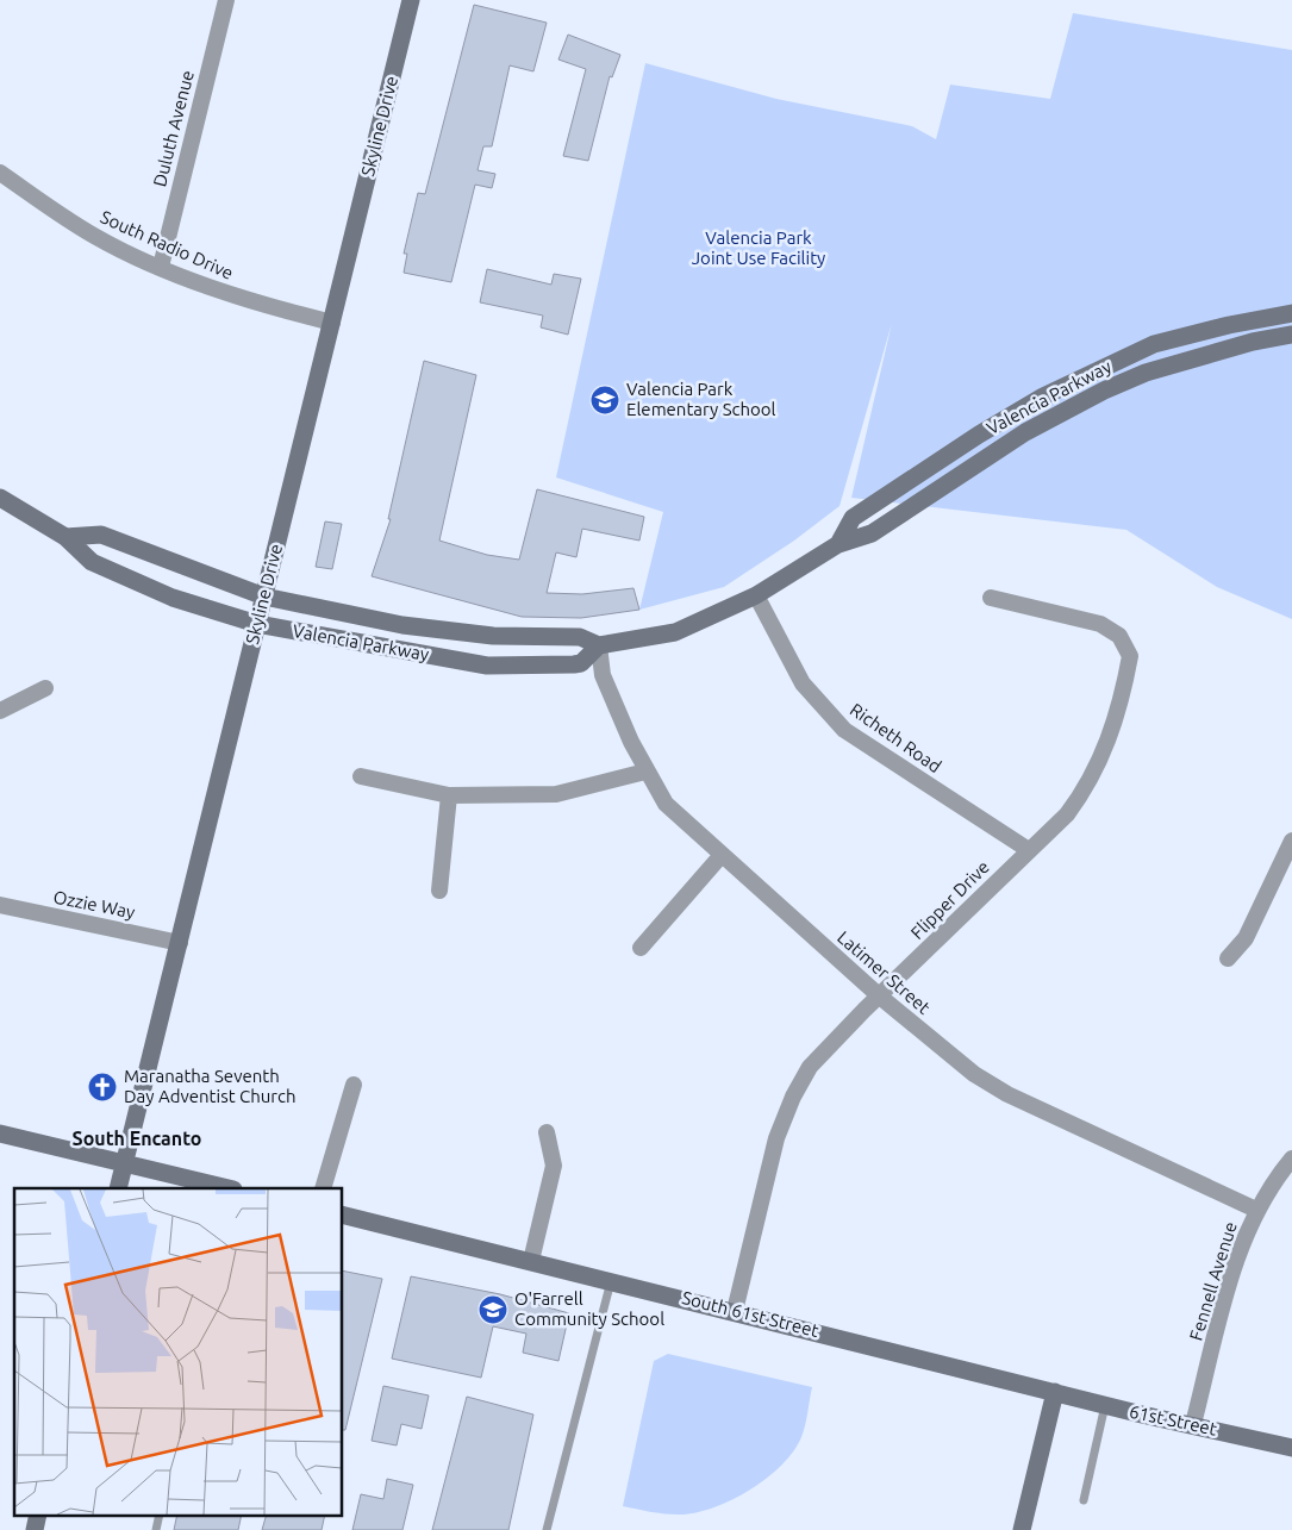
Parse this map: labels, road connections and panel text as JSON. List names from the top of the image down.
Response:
{
  "streets": {
    "main road": [
      "Skyline Drive",
      "Valencia Parkway",
      "South 61st Street",
      "61st Street"
    ],
    "street": [
      "Duluth Avenue",
      "South Radio Drive",
      "Richeth Road",
      "Flipper Drive",
      "Ozzie Way",
      "Latimer Street",
      "Fennell Avenue"
    ]
  },
  "crossings": [
    ["Skyline Drive", "South Radio Drive"],
    ["Skyline Drive", "Valencia Parkway"],
    ["Skyline Drive", "Ozzie Way"],
    ["Duluth Avenue", "South Radio Drive"],
    ["Valencia Parkway", "Richeth Road"],
    ["Valencia Parkway", "Latimer Street"],
    ["Richeth Road", "Flipper Drive"],
    ["Flipper Drive", "Latimer Street"],
    ["Flipper Drive", "South 61st Street"],
    ["Latimer Street", "Fennell Avenue"],
    ["Fennell Avenue", "61st Street"],
    ["South 61st Street", "61st Street"]
  ],
  "districts": ["South Encanto"],
  "parks": ["Valencia Park Joint Use Facility"],
  "places": {
    "school or university": ["Valencia Park Elementary School", "O'Farrell Community School"],
    "church": ["Maranatha Seventh Day Adventist Church"]
  }
}
